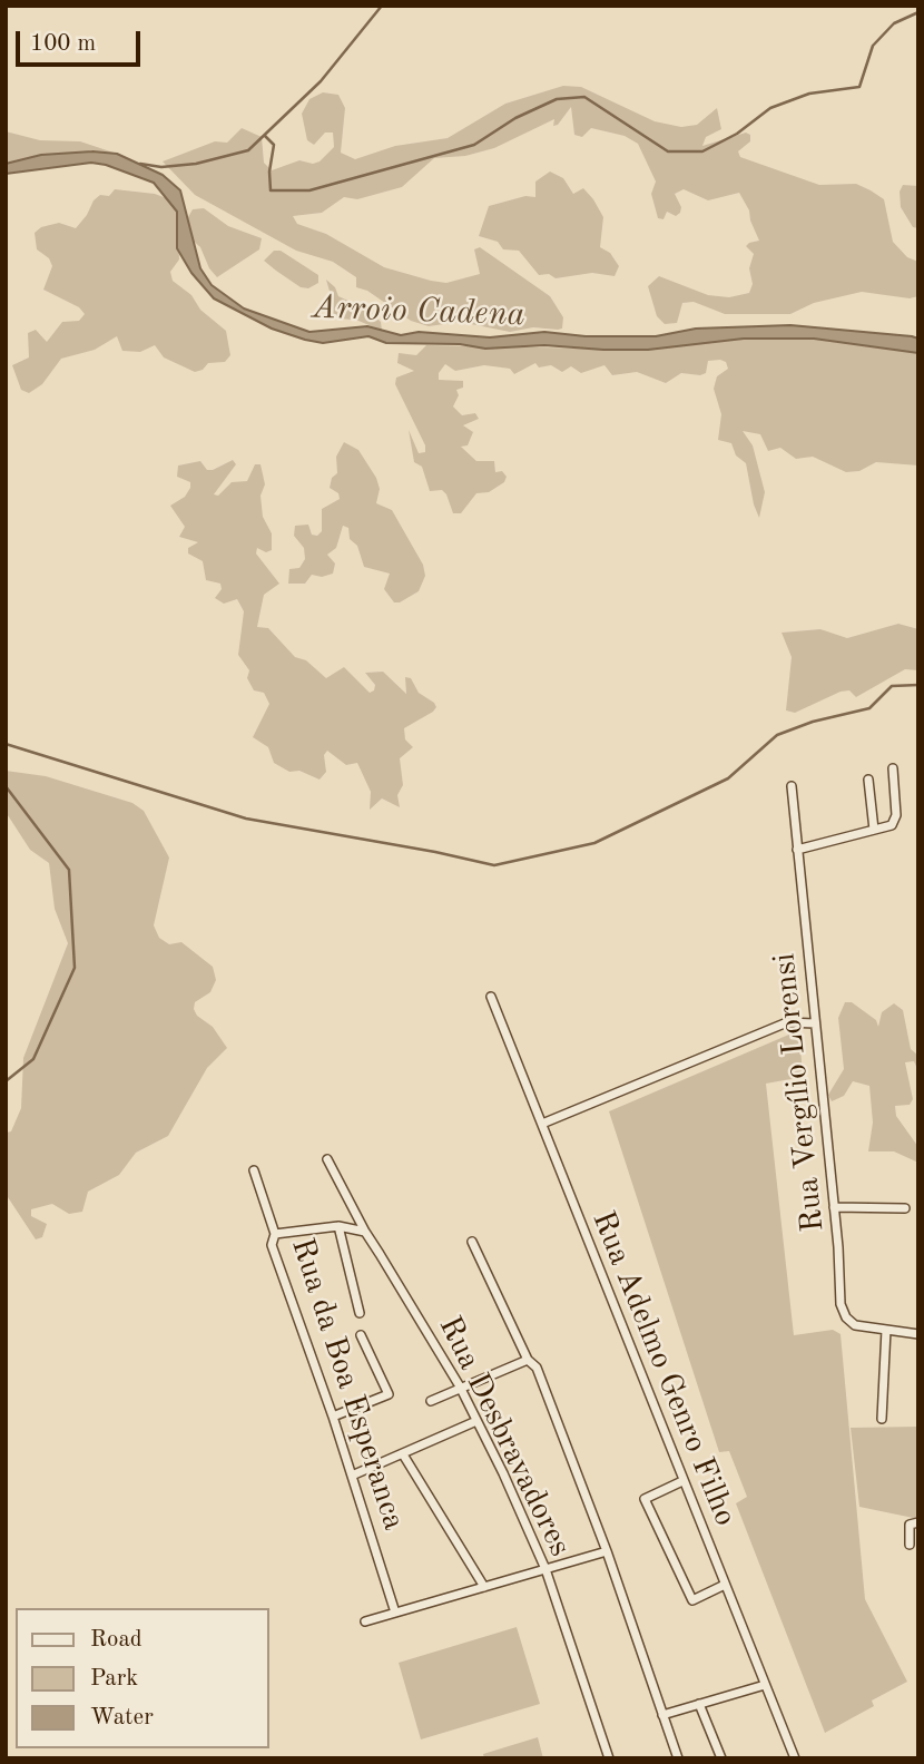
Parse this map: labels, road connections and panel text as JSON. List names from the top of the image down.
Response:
{
  "streets": {
    "street": [
      "Rua Vergílio Lorensi",
      "Rua Adelmo Genro Filho",
      "Rua da Boa Esperanca",
      "Rua Desbravadores"
    ]
  },
  "water": ["Arroio Cadena"],
  "legend": ["Road", "Park", "Water"],
  "scale_bar": "100 m"
}
